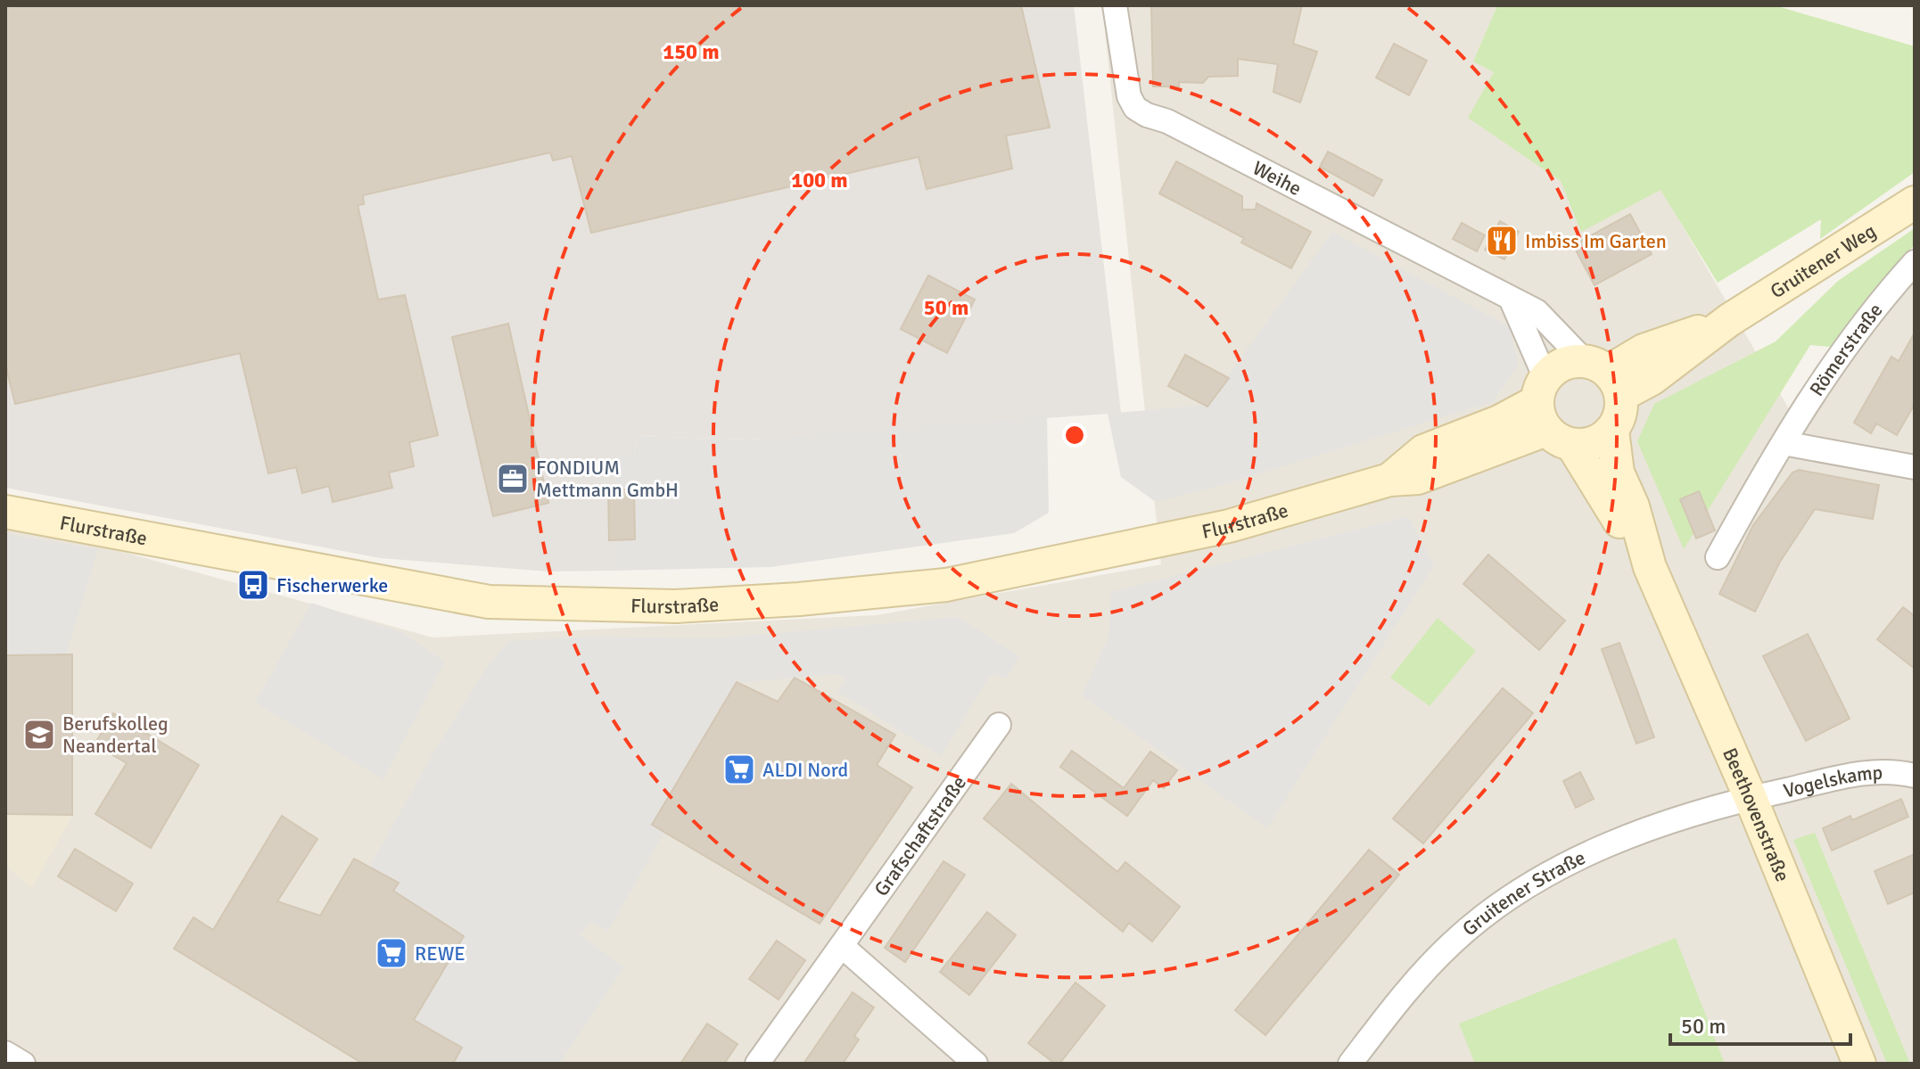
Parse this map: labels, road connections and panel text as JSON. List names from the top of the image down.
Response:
{
  "streets": {
    "main road": ["Gruitener Weg", "Flurstraße", "Beethovenstraße"],
    "street": [
      "Weihe",
      "Römerstraße",
      "Vogelskamp",
      "Grafschaftstraße",
      "Gruitener Straße"
    ]
  },
  "crossings": [
    ["Weihe", "Gruitener Weg"],
    ["Gruitener Weg", "Flurstraße"],
    ["Gruitener Weg", "Beethovenstraße"],
    ["Flurstraße", "Beethovenstraße"],
    ["Vogelskamp", "Beethovenstraße"],
    ["Vogelskamp", "Gruitener Straße"],
    ["Beethovenstraße", "Gruitener Straße"]
  ],
  "places": {
    "restaurant": ["Imbiss Im Garten"],
    "office": ["FONDIUM Mettmann GmbH"],
    "bus stop": ["Fischerwerke"],
    "school or university": ["Berufskolleg Neandertal"],
    "supermarket": ["ALDI Nord", "REWE"]
  },
  "scale_bar": "50 m",
  "rings": ["150 m", "100 m", "50 m"]
}
